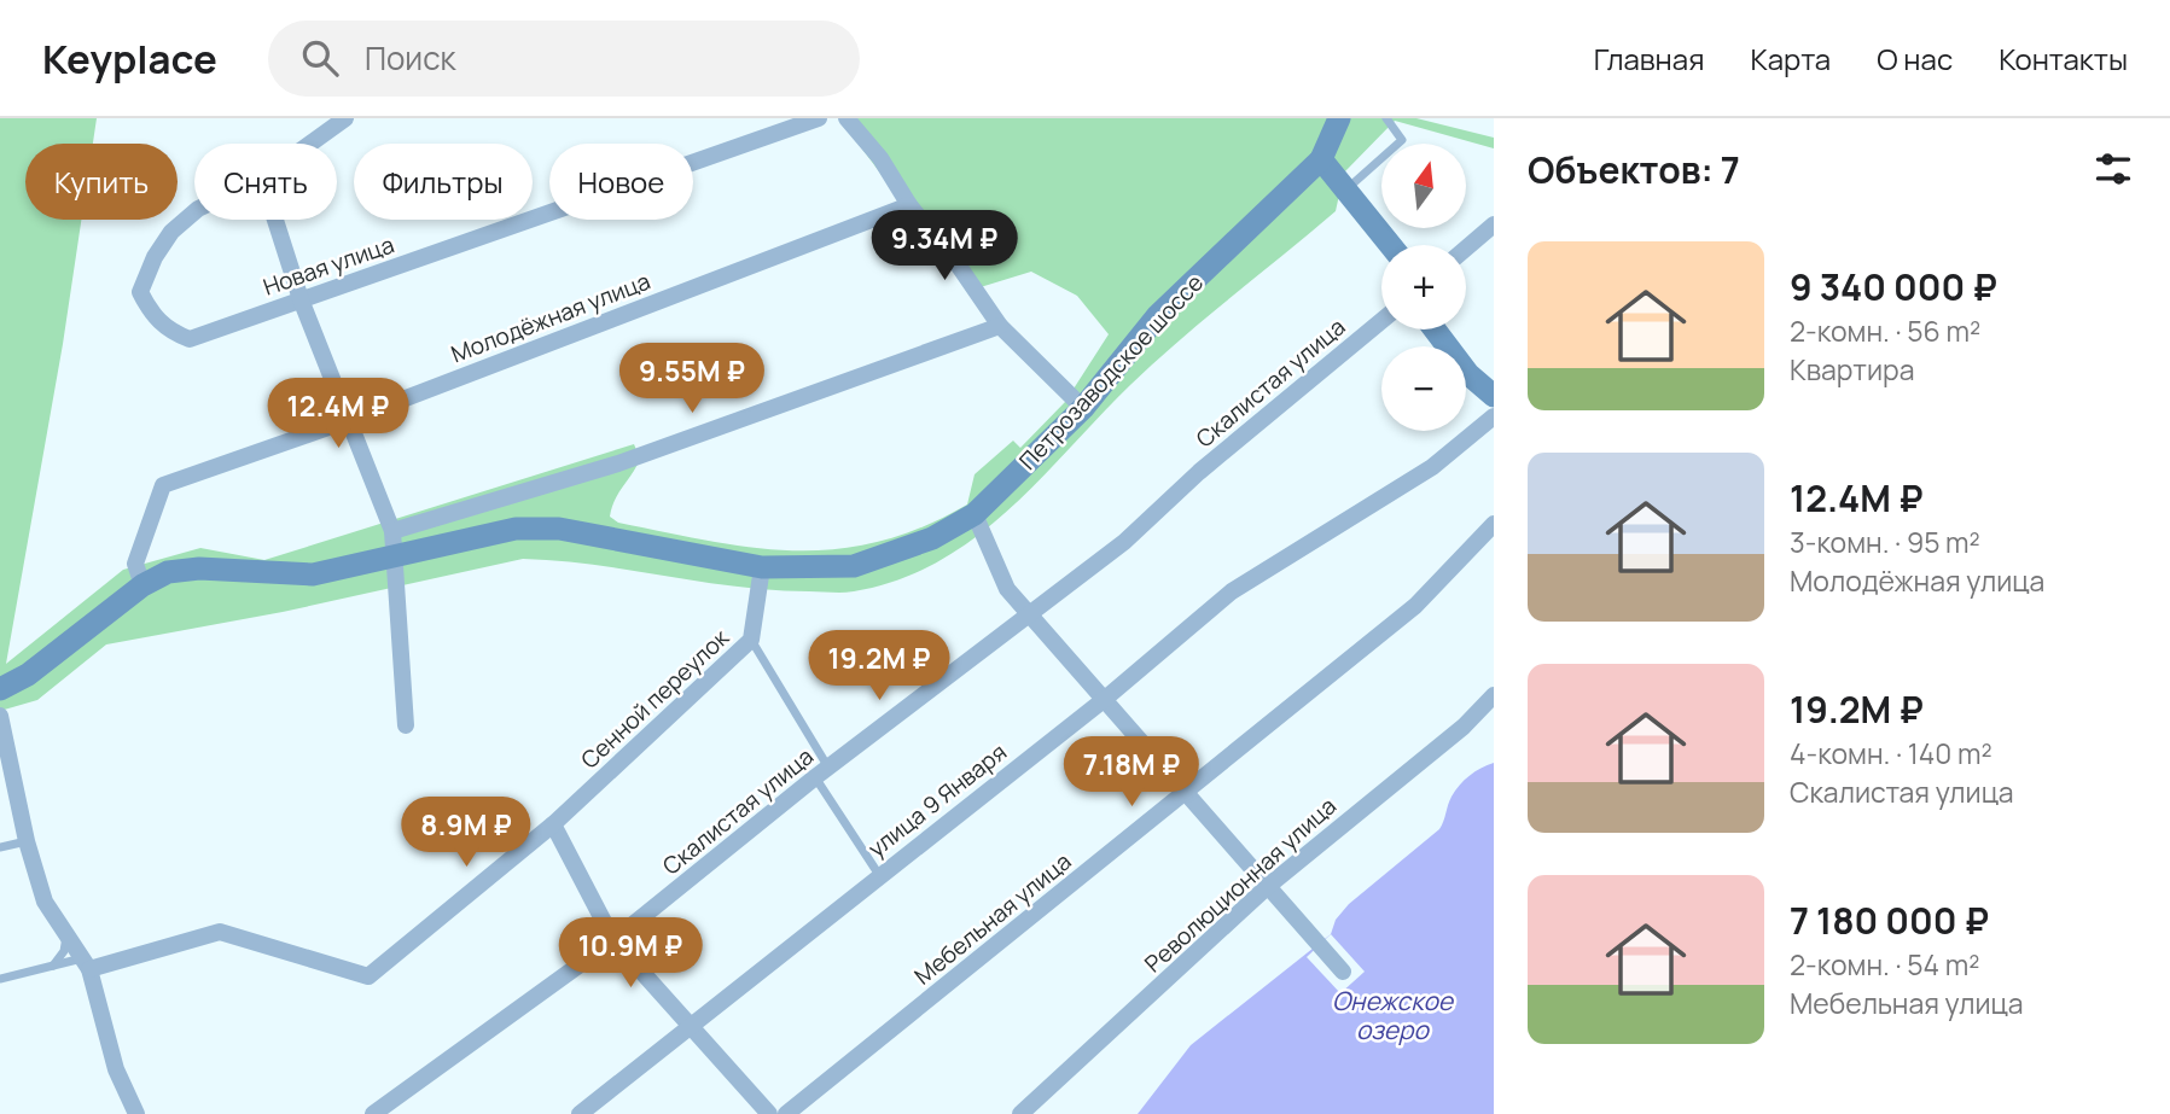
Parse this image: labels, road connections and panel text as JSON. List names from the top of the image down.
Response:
{
  "streets": {
    "main road": ["Петрозаводское шоссе"],
    "street": [
      "Новая улица",
      "Молодёжная улица",
      "Скалистая улица",
      "Сенной переулок",
      "улица 9 Января",
      "Революционная улица",
      "Мебельная улица"
    ]
  },
  "crossings": [
    ["Молодёжная улица", "Петрозаводское шоссе"],
    ["Петрозаводское шоссе", "Сенной переулок"]
  ],
  "water": ["Онежское озеро"],
  "north": "top",
  "page": {
    "header": "Keyplace",
    "search": "Поиск",
    "nav": [
      "Главная",
      "Карта",
      "О нас",
      "Контакты"
    ],
    "heading": "Объектов: 7",
    "map_buttons": ["+", "−"],
    "chip": [
      "Купить",
      "Снять",
      "Фильтры",
      "Новое"
    ],
    "price": [
      "9.34M ₽",
      "9.55M ₽",
      "12.4M ₽",
      "19.2M ₽",
      "7.18M ₽",
      "8.9M ₽",
      "10.9M ₽"
    ],
    "list": [
      {
        "name": "9 340 000 ₽",
        "note": "2-комн. · 56 m² · Квартира"
      },
      {
        "name": "12.4M ₽",
        "note": "3-комн. · 95 m² · Молодёжная улица"
      },
      {
        "name": "19.2M ₽",
        "note": "4-комн. · 140 m² · Скалистая улица"
      },
      {
        "name": "7 180 000 ₽",
        "note": "2-комн. · 54 m² · Мебельная улица"
      }
    ]
  }
}
